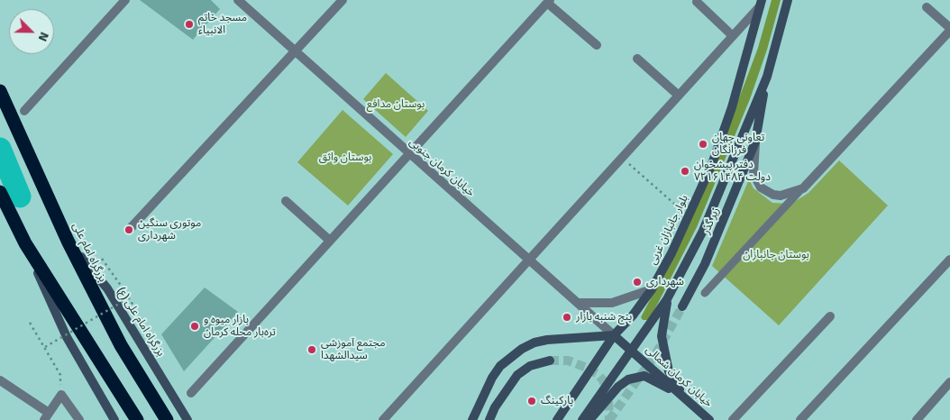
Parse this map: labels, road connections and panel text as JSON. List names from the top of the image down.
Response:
{
  "streets": {
    "highway": ["بزرگراه امام علی"],
    "main road": [
      "خیابان کرمان جنوبی",
      "زیر گذر",
      "بلوار جانبازان غربی",
      "بزرگراه امام علی (ع)",
      "خیابان کرمان شمالی"
    ]
  },
  "crossings": [
    ["خیابان کرمان جنوبی", "بلوار جانبازان غربی"],
    ["خیابان کرمان جنوبی", "خیابان کرمان شمالی"],
    ["بزرگراه امام علی", "بزرگراه امام علی (ع)"]
  ],
  "parks": ["بوستان مدافع", "بوستان واثق", "بوستان جانبازان"],
  "places": [
    "مسجد خاتم الانبیاء",
    "تعاونی جهان فرزانگان",
    "دفتر پیشخوان دولت ۷۲۱۶۱۴۸۴",
    "موتوری سنگین شهرداری",
    "شهرداری",
    "پنج شنبه بازار",
    "بازار میوه و تره‌بار محله کرمان",
    "مجتمع آموزشی سیدالشهدا",
    "پارکینگ"
  ],
  "north": "bottom right"
}
